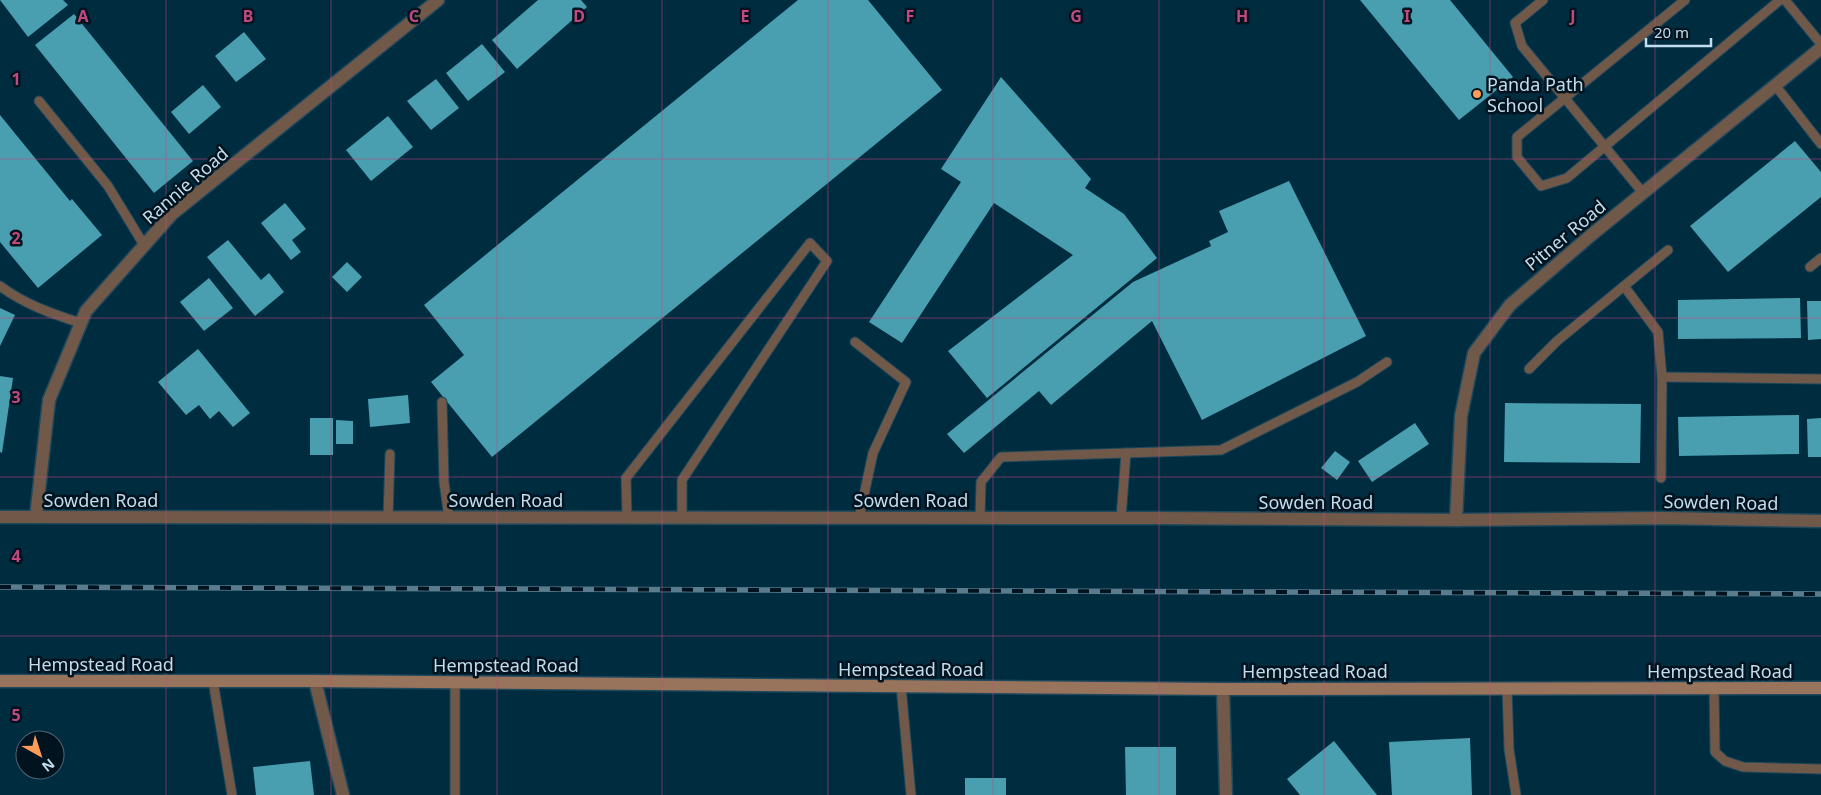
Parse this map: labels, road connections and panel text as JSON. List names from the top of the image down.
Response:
{
  "streets": {
    "main road": ["Hempstead Road"],
    "street": ["Rannie Road", "Pitner Road", "Sowden Road"]
  },
  "crossings": [
    ["Rannie Road", "Sowden Road"],
    ["Pitner Road", "Sowden Road"]
  ],
  "places": ["Panda Path School"],
  "scale_bar": "20 m",
  "north": "bottom right",
  "grid": {
    "columns": [
      "A",
      "B",
      "C",
      "D",
      "E",
      "F",
      "G",
      "H",
      "I",
      "J"
    ],
    "rows": [
      "1",
      "2",
      "3",
      "4",
      "5"
    ]
  }
}
